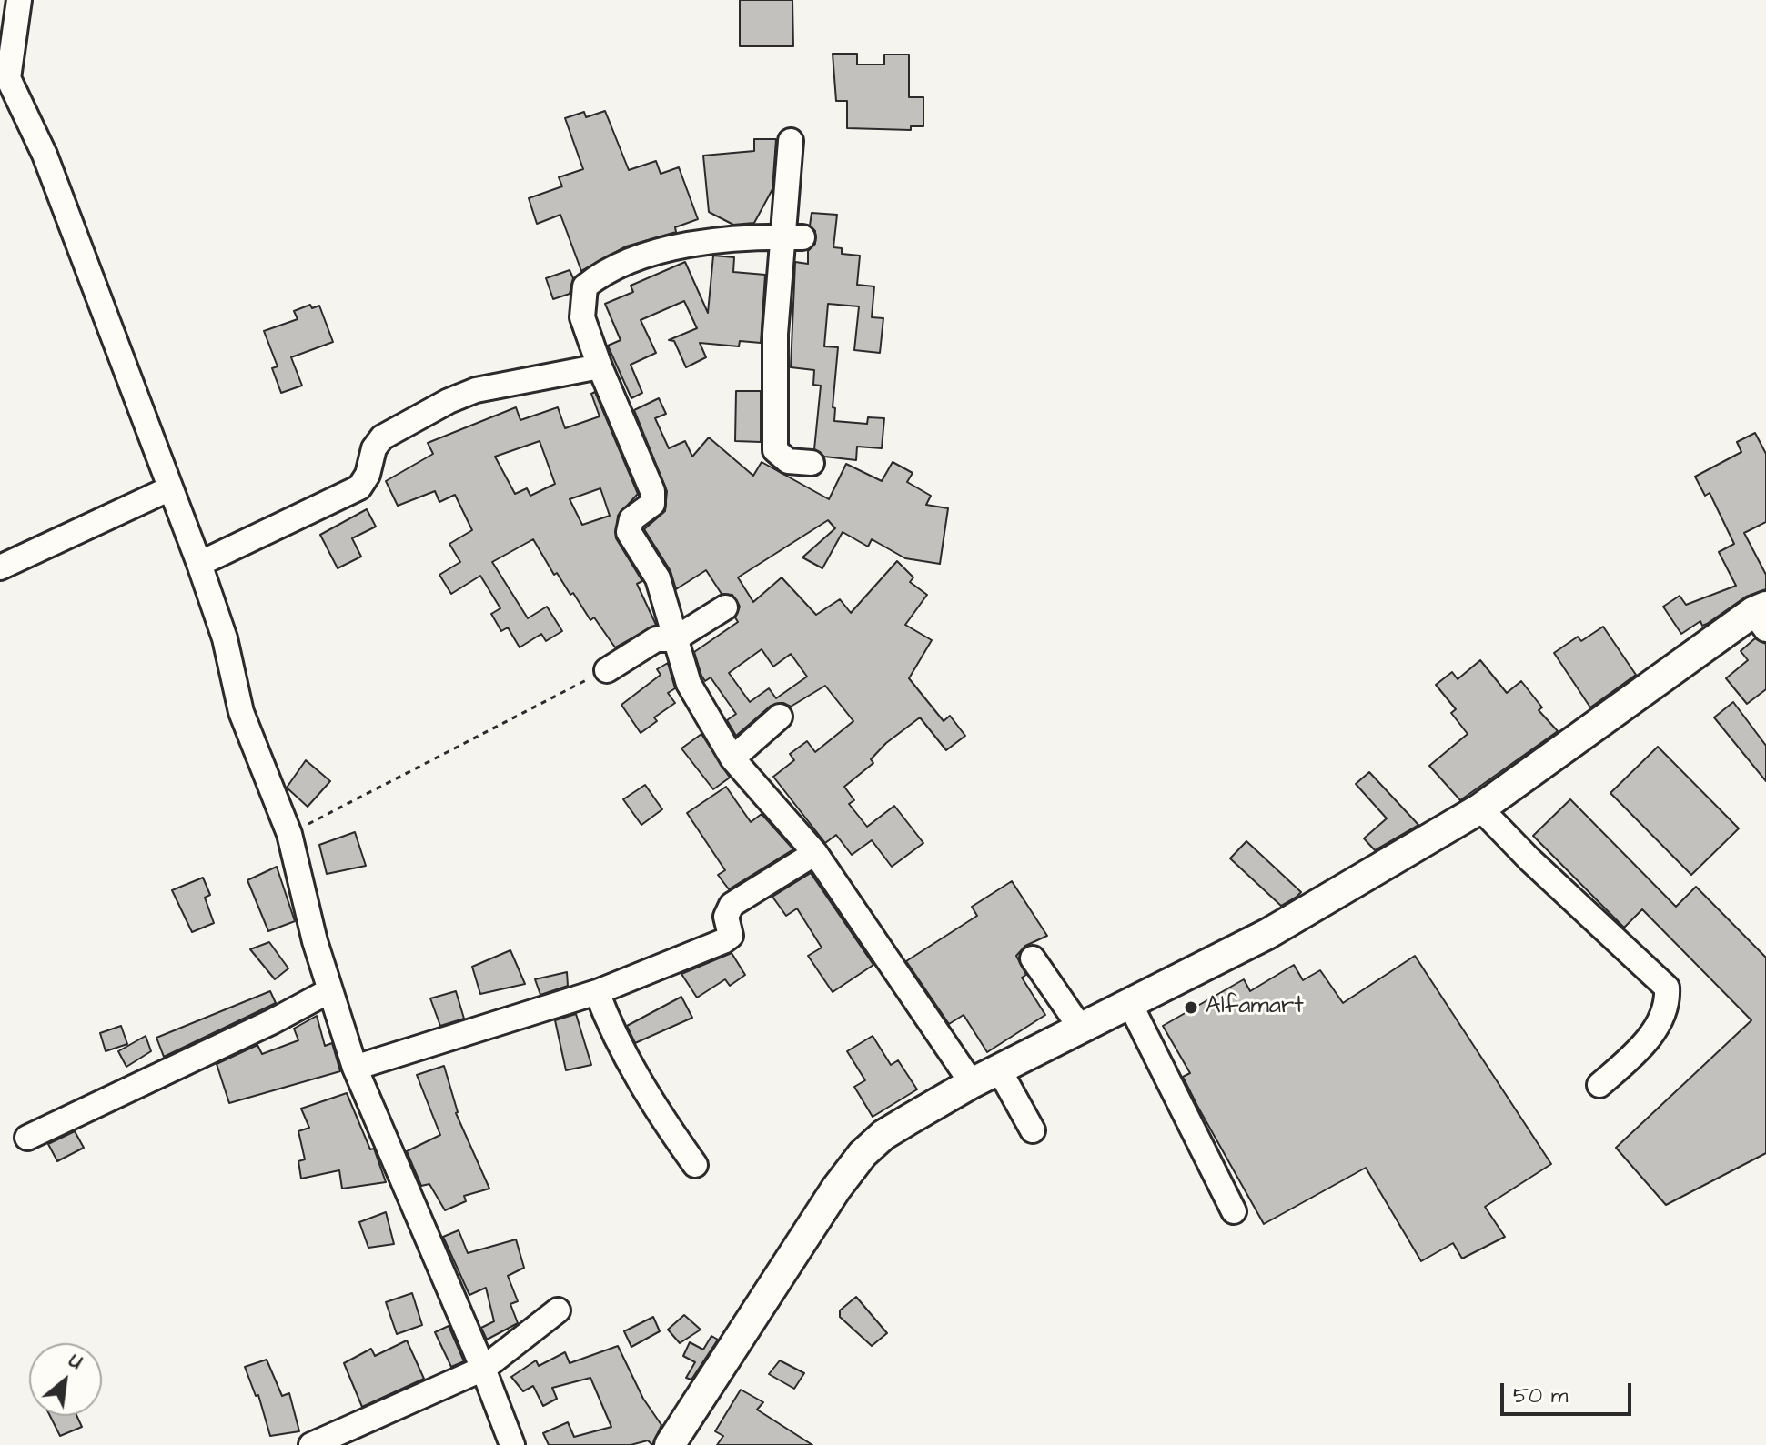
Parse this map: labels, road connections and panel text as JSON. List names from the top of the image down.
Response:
{
  "places": ["Alfamart"],
  "scale_bar": "50 m",
  "north": "top right"
}
